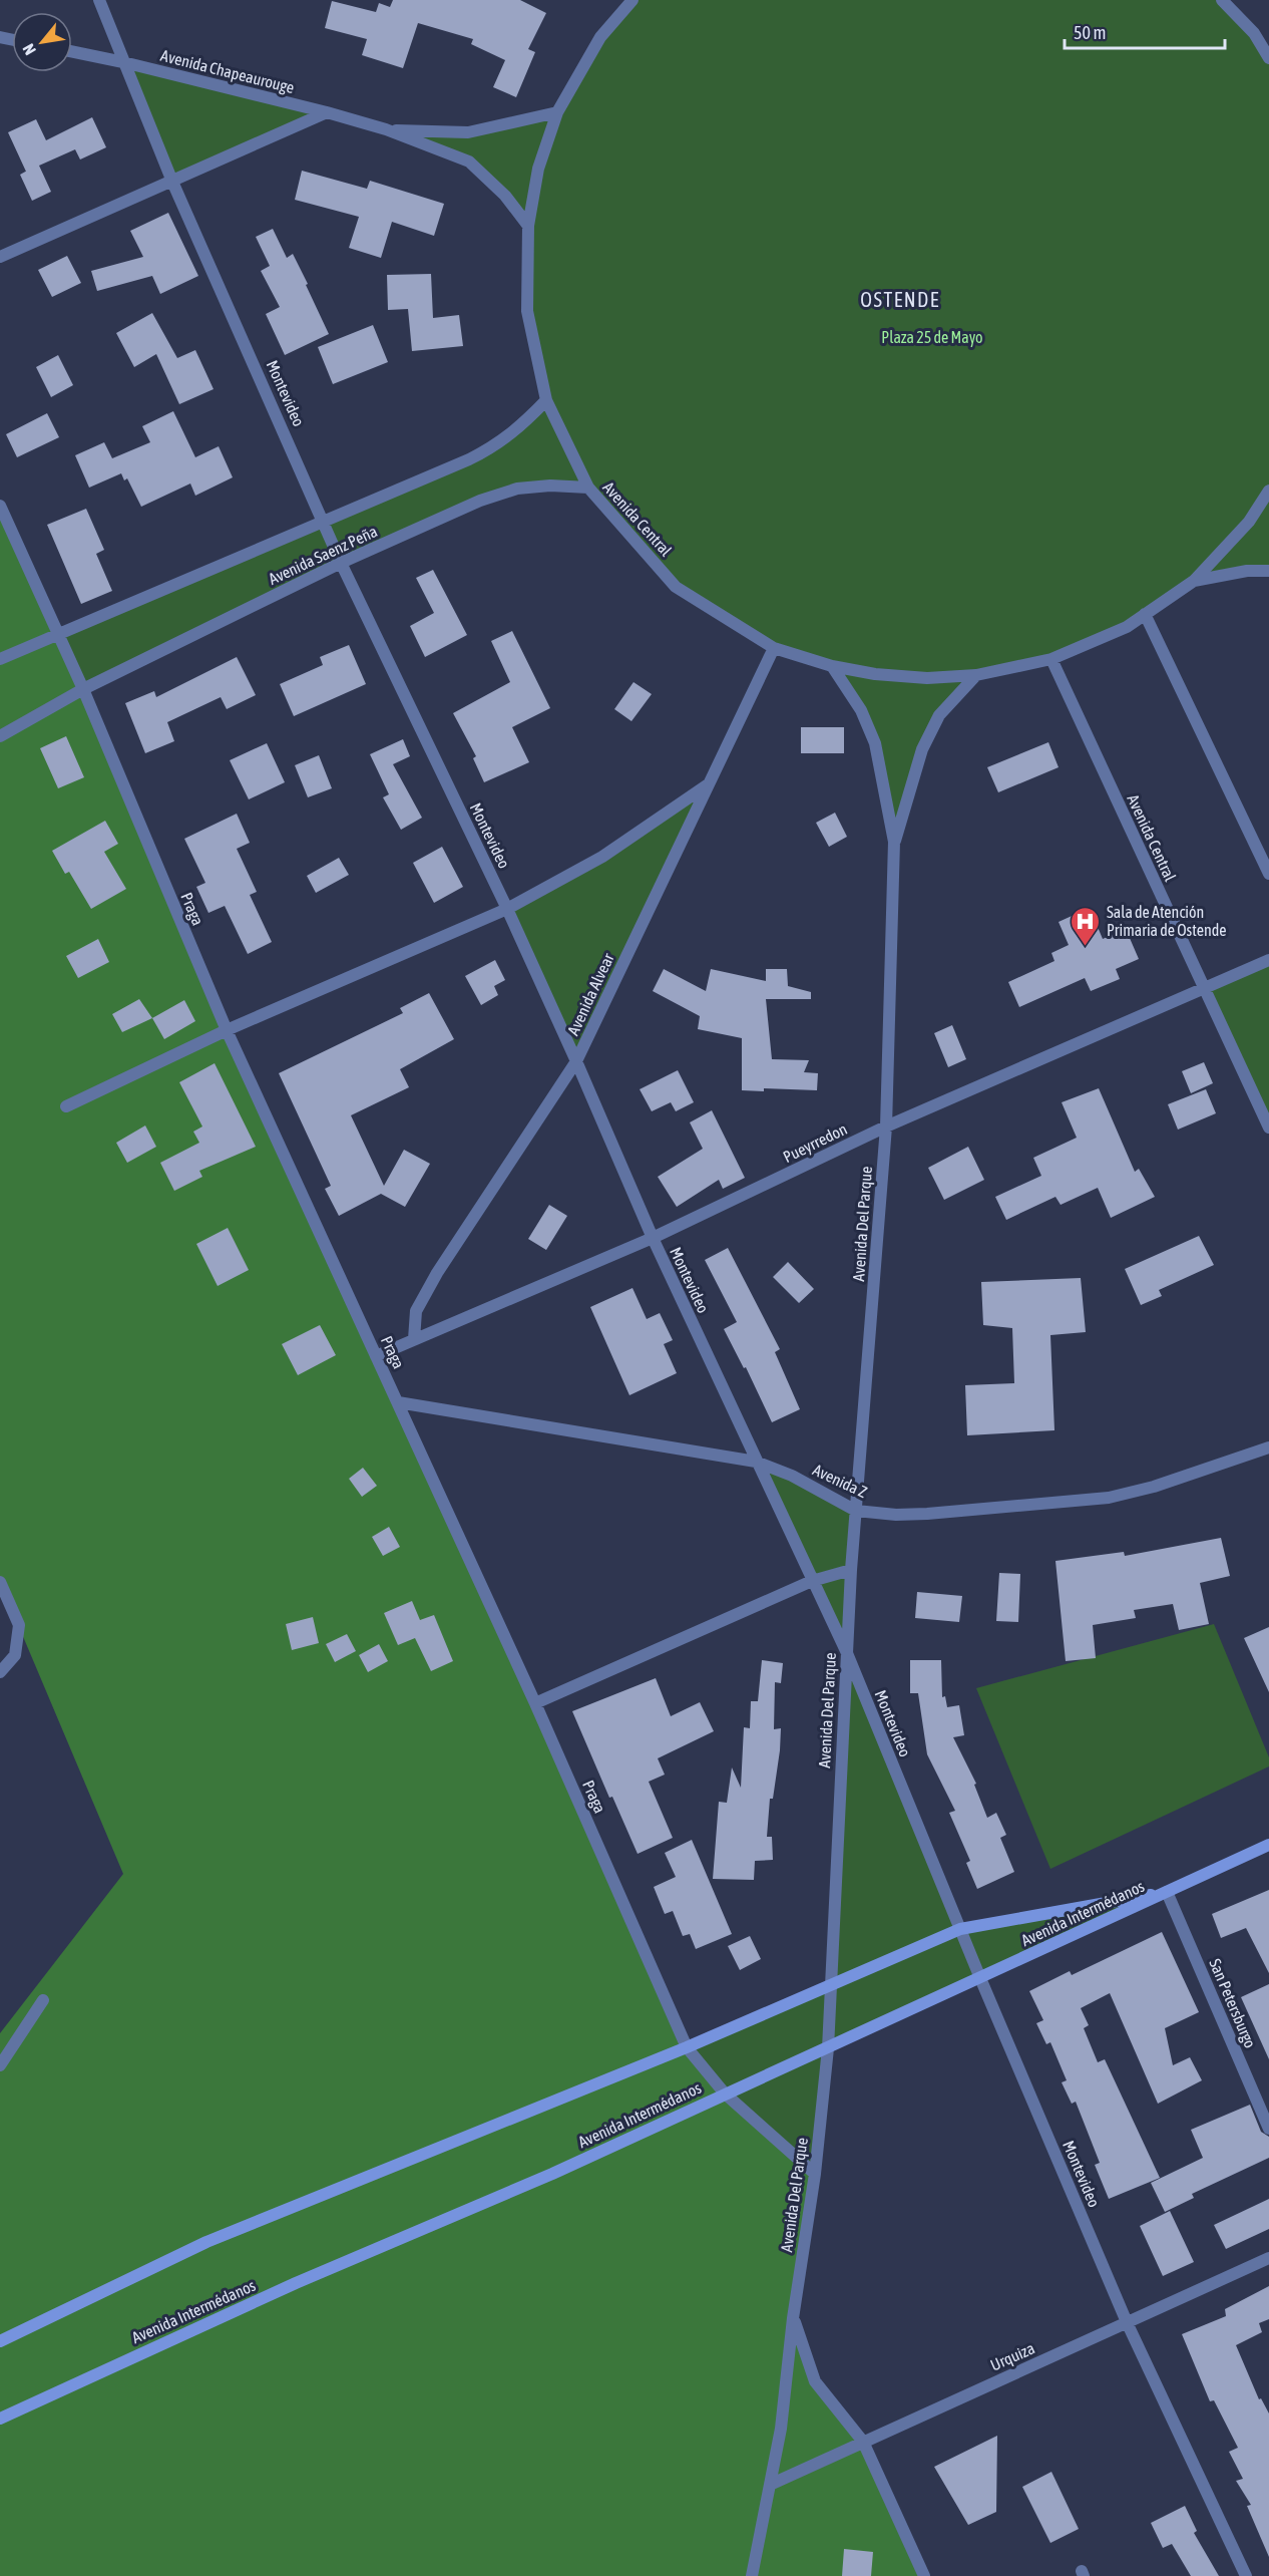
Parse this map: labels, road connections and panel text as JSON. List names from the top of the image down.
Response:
{
  "streets": {
    "main road": ["Avenida Intermédanos"],
    "street": [
      "Avenida Chapeaurouge",
      "Montevideo",
      "Avenida Central",
      "Avenida Saenz Peña",
      "Praga",
      "Avenida Alvear",
      "Pueyrredon",
      "Avenida Del Parque",
      "Avenida Z",
      "San Petersburgo",
      "Urquiza"
    ]
  },
  "crossings": [
    ["Avenida Chapeaurouge", "Montevideo"],
    ["Montevideo", "Avenida Saenz Peña"],
    ["Montevideo", "Avenida Alvear"],
    ["Montevideo", "Pueyrredon"],
    ["Montevideo", "Avenida Del Parque"],
    ["Montevideo", "Avenida Z"],
    ["Montevideo", "Avenida Intermédanos"],
    ["Montevideo", "Urquiza"],
    ["Avenida Central", "Avenida Saenz Peña"],
    ["Avenida Central", "Avenida Alvear"],
    ["Avenida Central", "Pueyrredon"],
    ["Avenida Central", "Avenida Del Parque"],
    ["Avenida Saenz Peña", "Praga"],
    ["Praga", "Pueyrredon"],
    ["Praga", "Avenida Del Parque"],
    ["Praga", "Avenida Z"],
    ["Praga", "Avenida Intermédanos"],
    ["Avenida Alvear", "Pueyrredon"],
    ["Pueyrredon", "Avenida Del Parque"],
    ["Avenida Del Parque", "Avenida Z"],
    ["Avenida Del Parque", "Avenida Intermédanos"],
    ["Avenida Del Parque", "Urquiza"],
    ["Avenida Intermédanos", "San Petersburgo"]
  ],
  "districts": ["OSTENDE"],
  "parks": ["Plaza 25 de Mayo"],
  "places": {
    "hospital": ["Sala de Atención Primaria de Ostende"]
  },
  "scale_bar": "50 m",
  "north": "bottom left"
}
